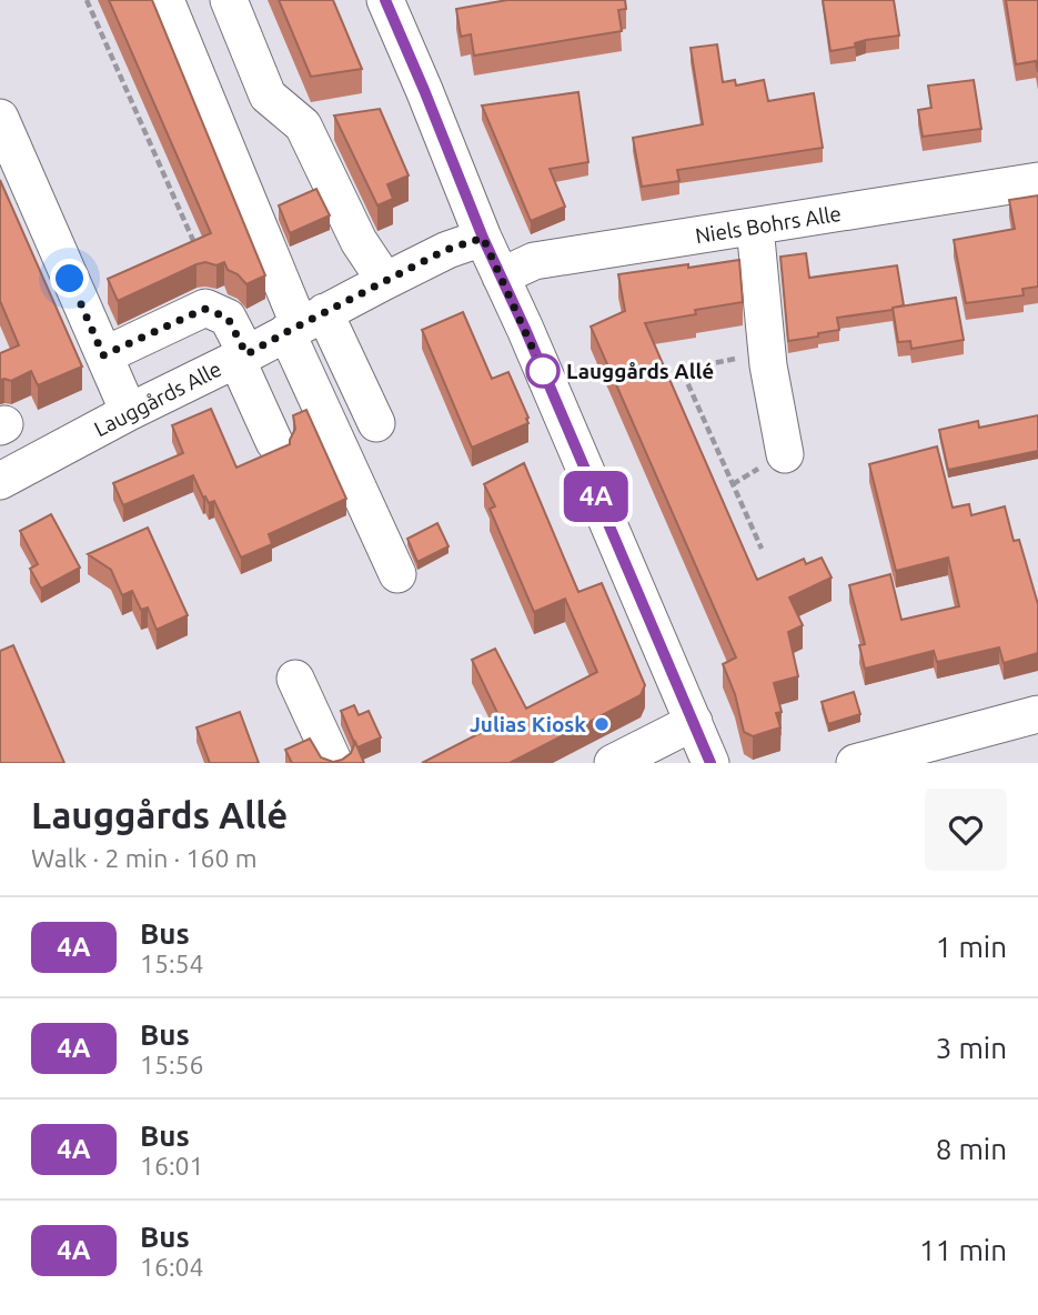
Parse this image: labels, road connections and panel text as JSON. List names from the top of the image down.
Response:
{
  "streets": {
    "street": ["Niels Bohrs Alle", "Lauggårds Alle"]
  },
  "places": ["Lauggårds Allé", "Julias Kiosk"],
  "lines": ["bus line 4A"],
  "page": {
    "on_map": "4A",
    "heading": ["Lauggårds Allé", "Walk · 2 min · 160 m"],
    "list": [
      {
        "mark": "4A",
        "name": "Bus",
        "note": "15:54",
        "value": "1 min"
      },
      {
        "mark": "4A",
        "name": "Bus",
        "note": "15:56",
        "value": "3 min"
      },
      {
        "mark": "4A",
        "name": "Bus",
        "note": "16:01",
        "value": "8 min"
      },
      {
        "mark": "4A",
        "name": "Bus",
        "note": "16:04",
        "value": "11 min"
      }
    ]
  }
}
